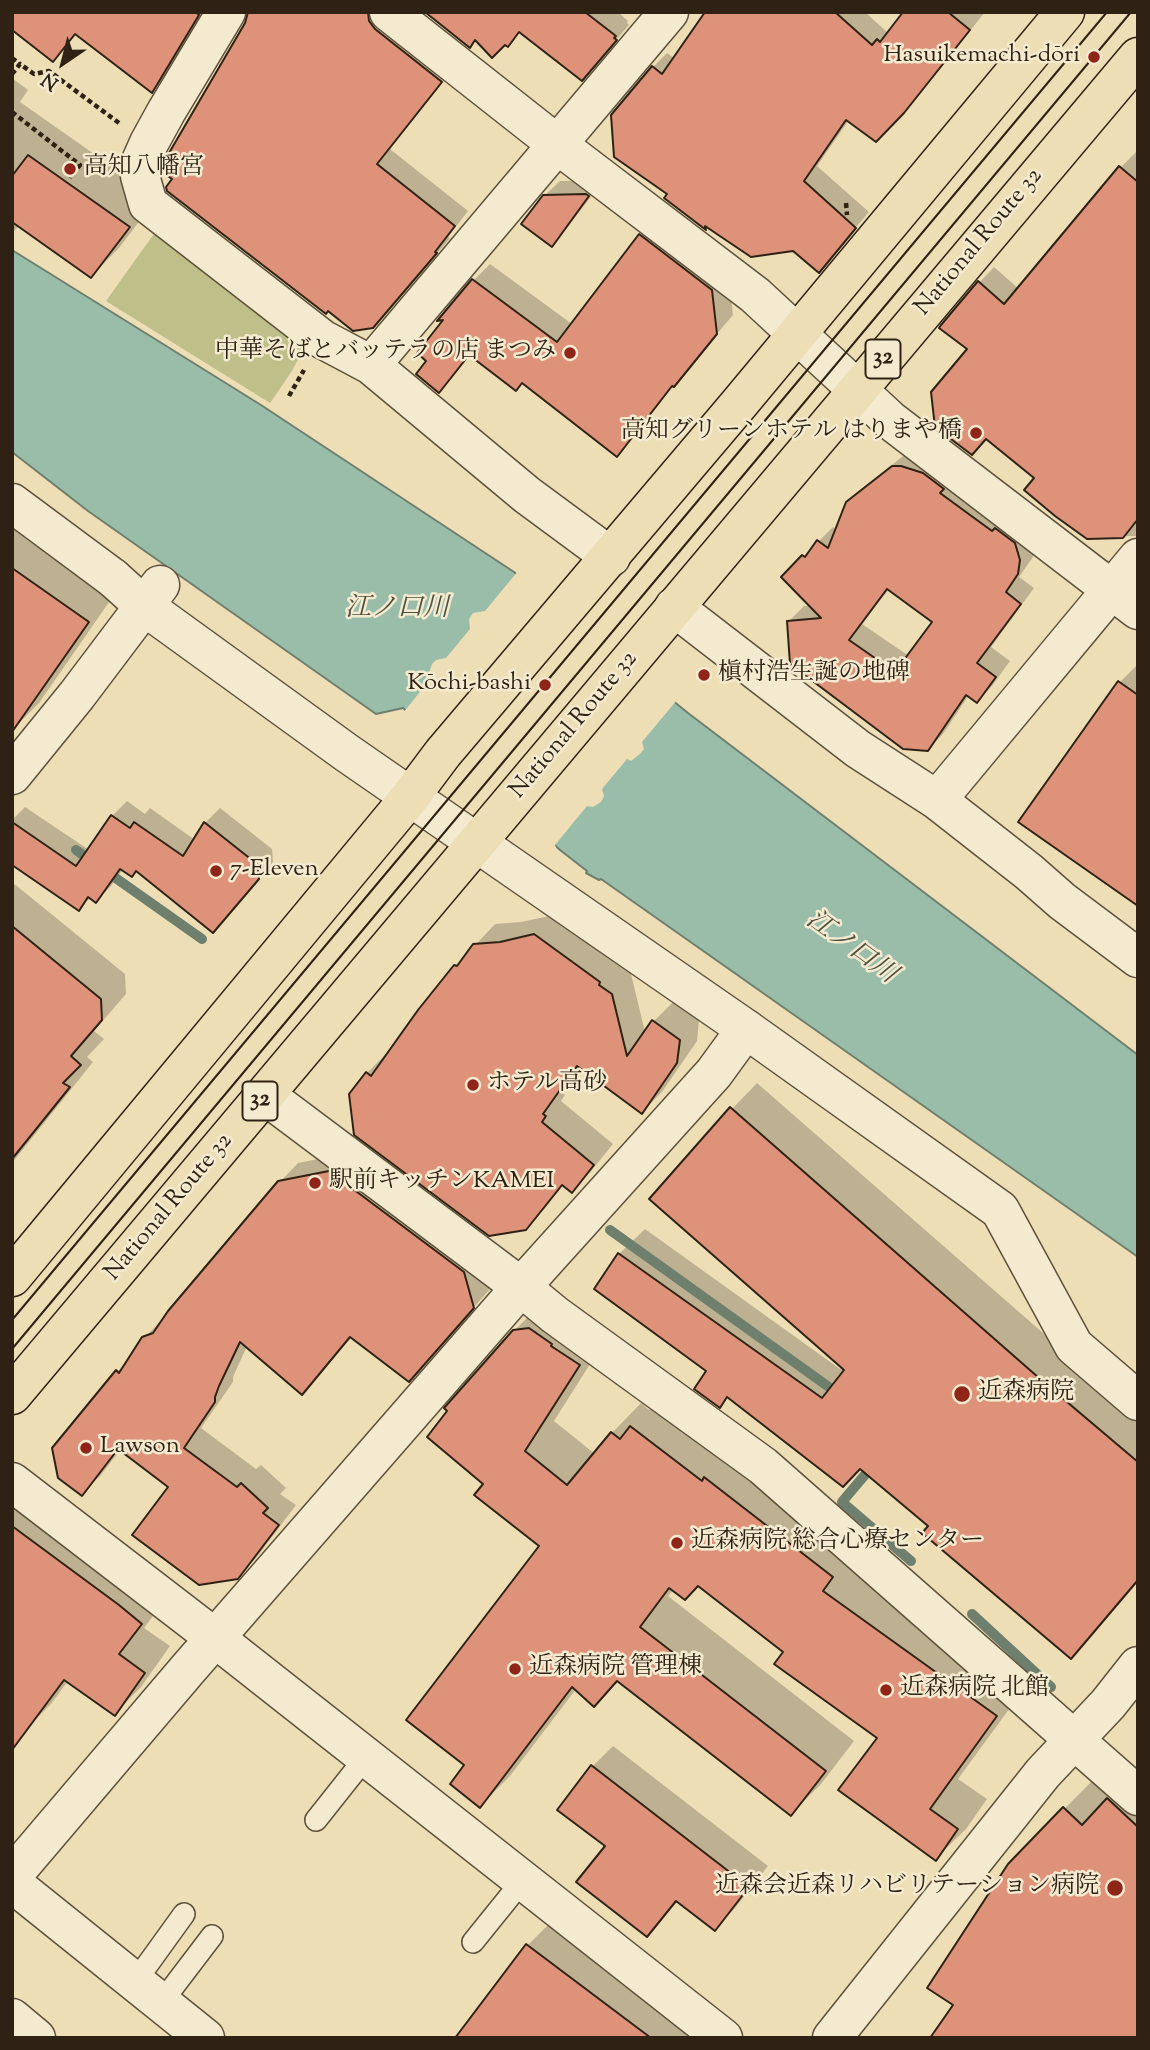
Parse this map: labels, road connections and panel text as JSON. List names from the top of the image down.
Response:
{
  "streets": {
    "highway": ["National Route 32", "32"]
  },
  "water": ["江ノ口川"],
  "places": [
    "Hasuikemachi-dōri",
    "高知八幡宮",
    "中華そばとバッテラの店 まつみ",
    "高知グリーンホテル はりまや橋",
    "槇村浩生誕の地碑",
    "Kōchi-bashi",
    "7-Eleven",
    "ホテル高砂",
    "駅前キッチンKAMEI",
    "近森病院",
    "Lawson",
    "近森病院 総合心療センター",
    "近森病院 管理棟",
    "近森病院 北館",
    "近森会近森リハビリテーション病院"
  ],
  "north": "bottom left"
}
